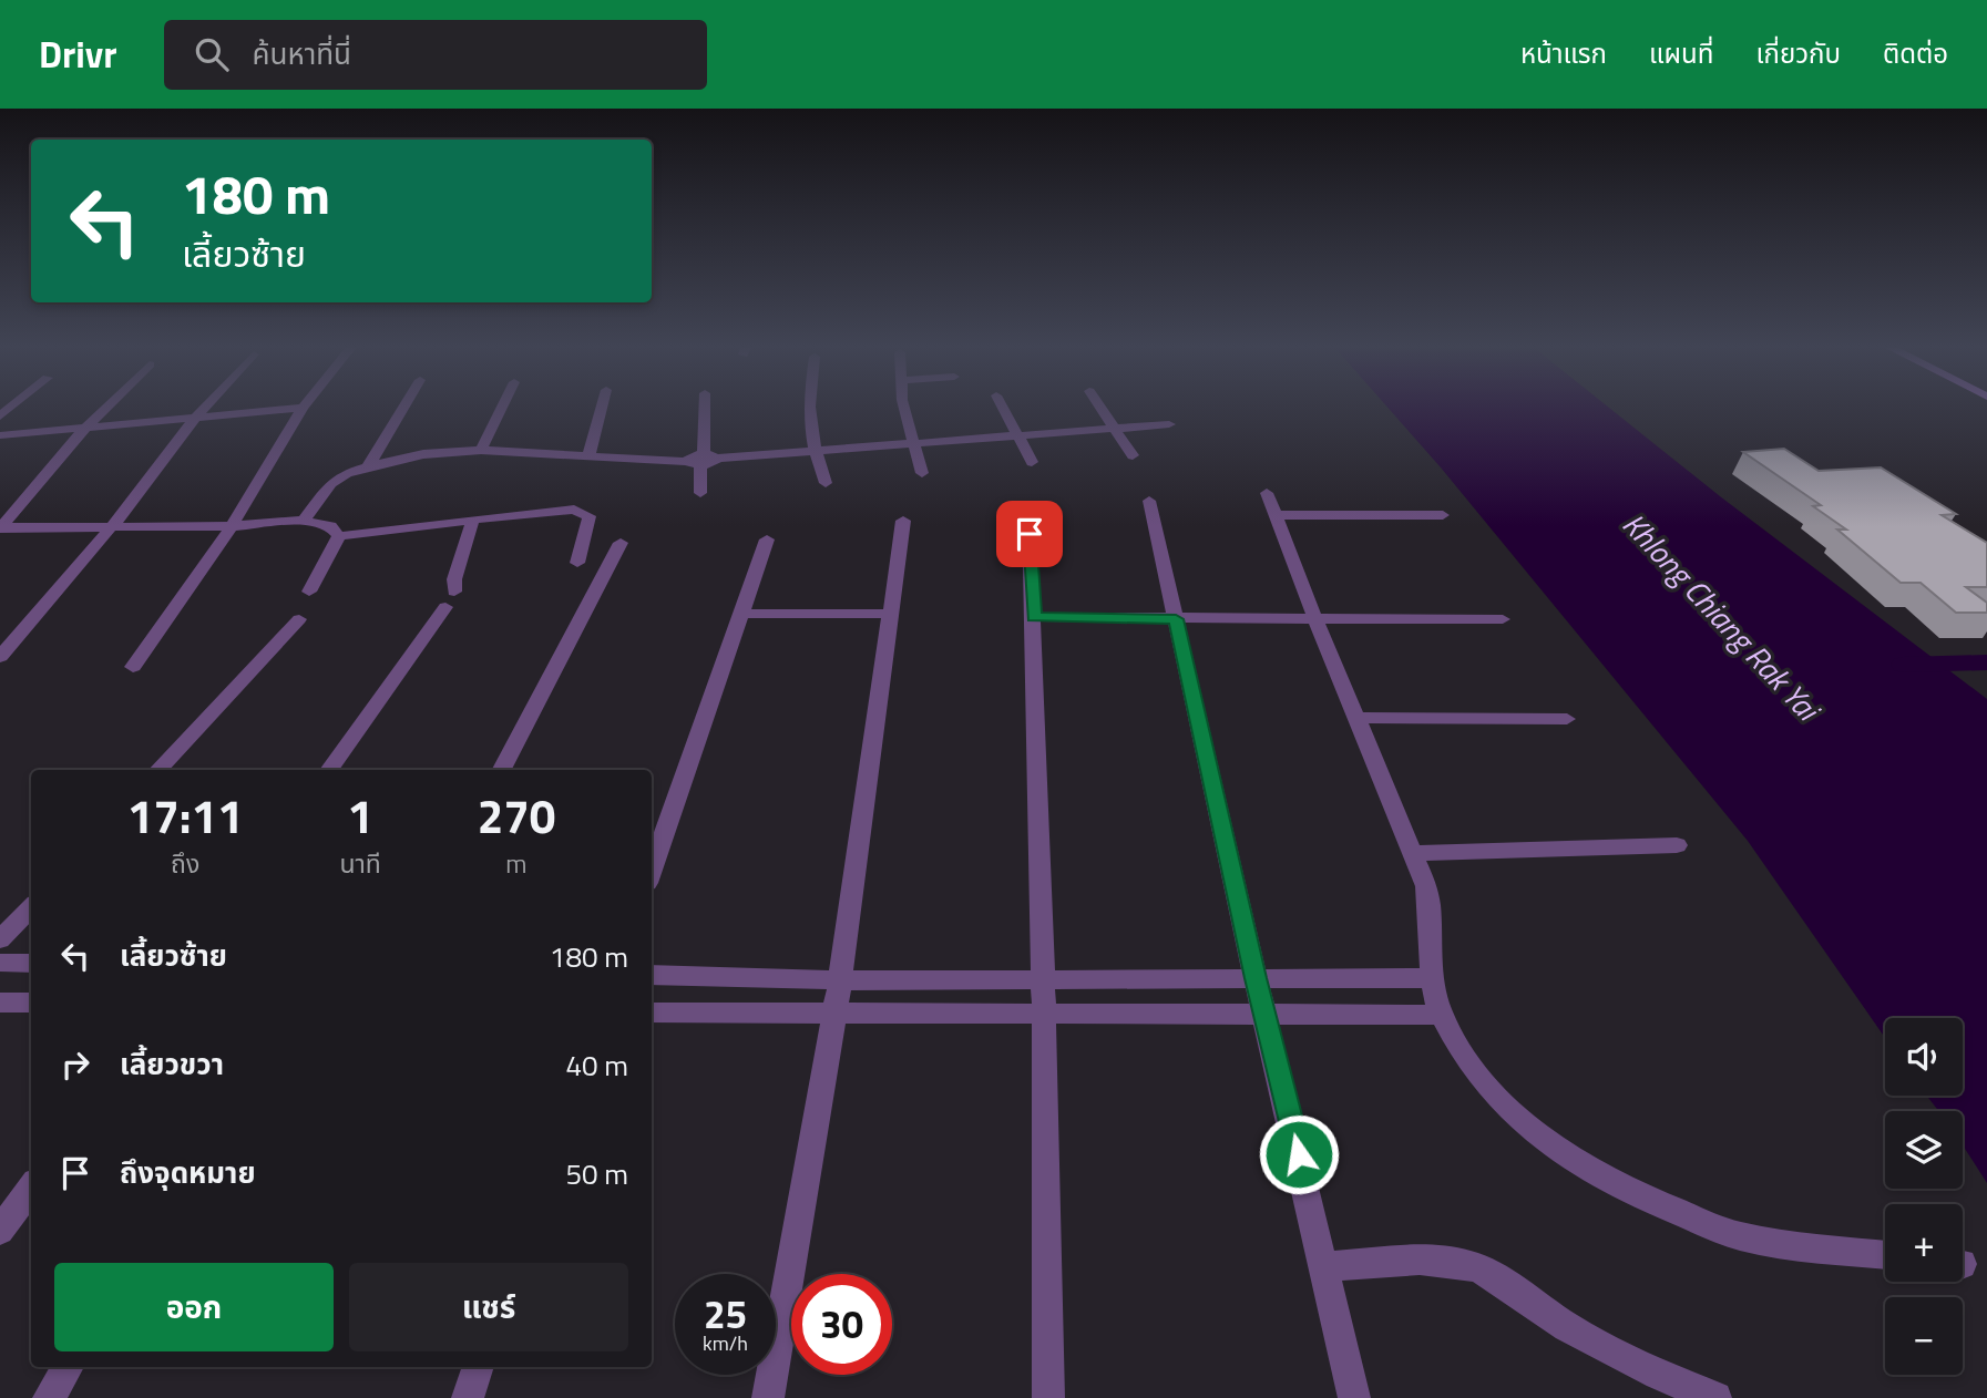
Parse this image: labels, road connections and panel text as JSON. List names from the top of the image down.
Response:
{
  "water": ["Khlong Chiang Rak Yai"],
  "page": {
    "header": "Drivr",
    "search": "ค้นหาที่นี่",
    "nav": [
      "หน้าแรก",
      "แผนที่",
      "เกี่ยวกับ",
      "ติดต่อ"
    ],
    "turn": ["180 m", "เลี้ยวซ้าย"],
    "eta": [
      "17:11",
      "ถึง",
      "1",
      "นาที",
      "270",
      "m"
    ],
    "list": [
      {
        "name": "เลี้ยวซ้าย",
        "value": "180 m"
      },
      {
        "name": "เลี้ยวขวา",
        "value": "40 m"
      },
      {
        "name": "ถึงจุดหมาย",
        "value": "50 m"
      }
    ],
    "map_buttons": ["+", "−"],
    "buttons": ["ออก", "แชร์"],
    "speed": "25 km/h",
    "limit": "30"
  }
}
